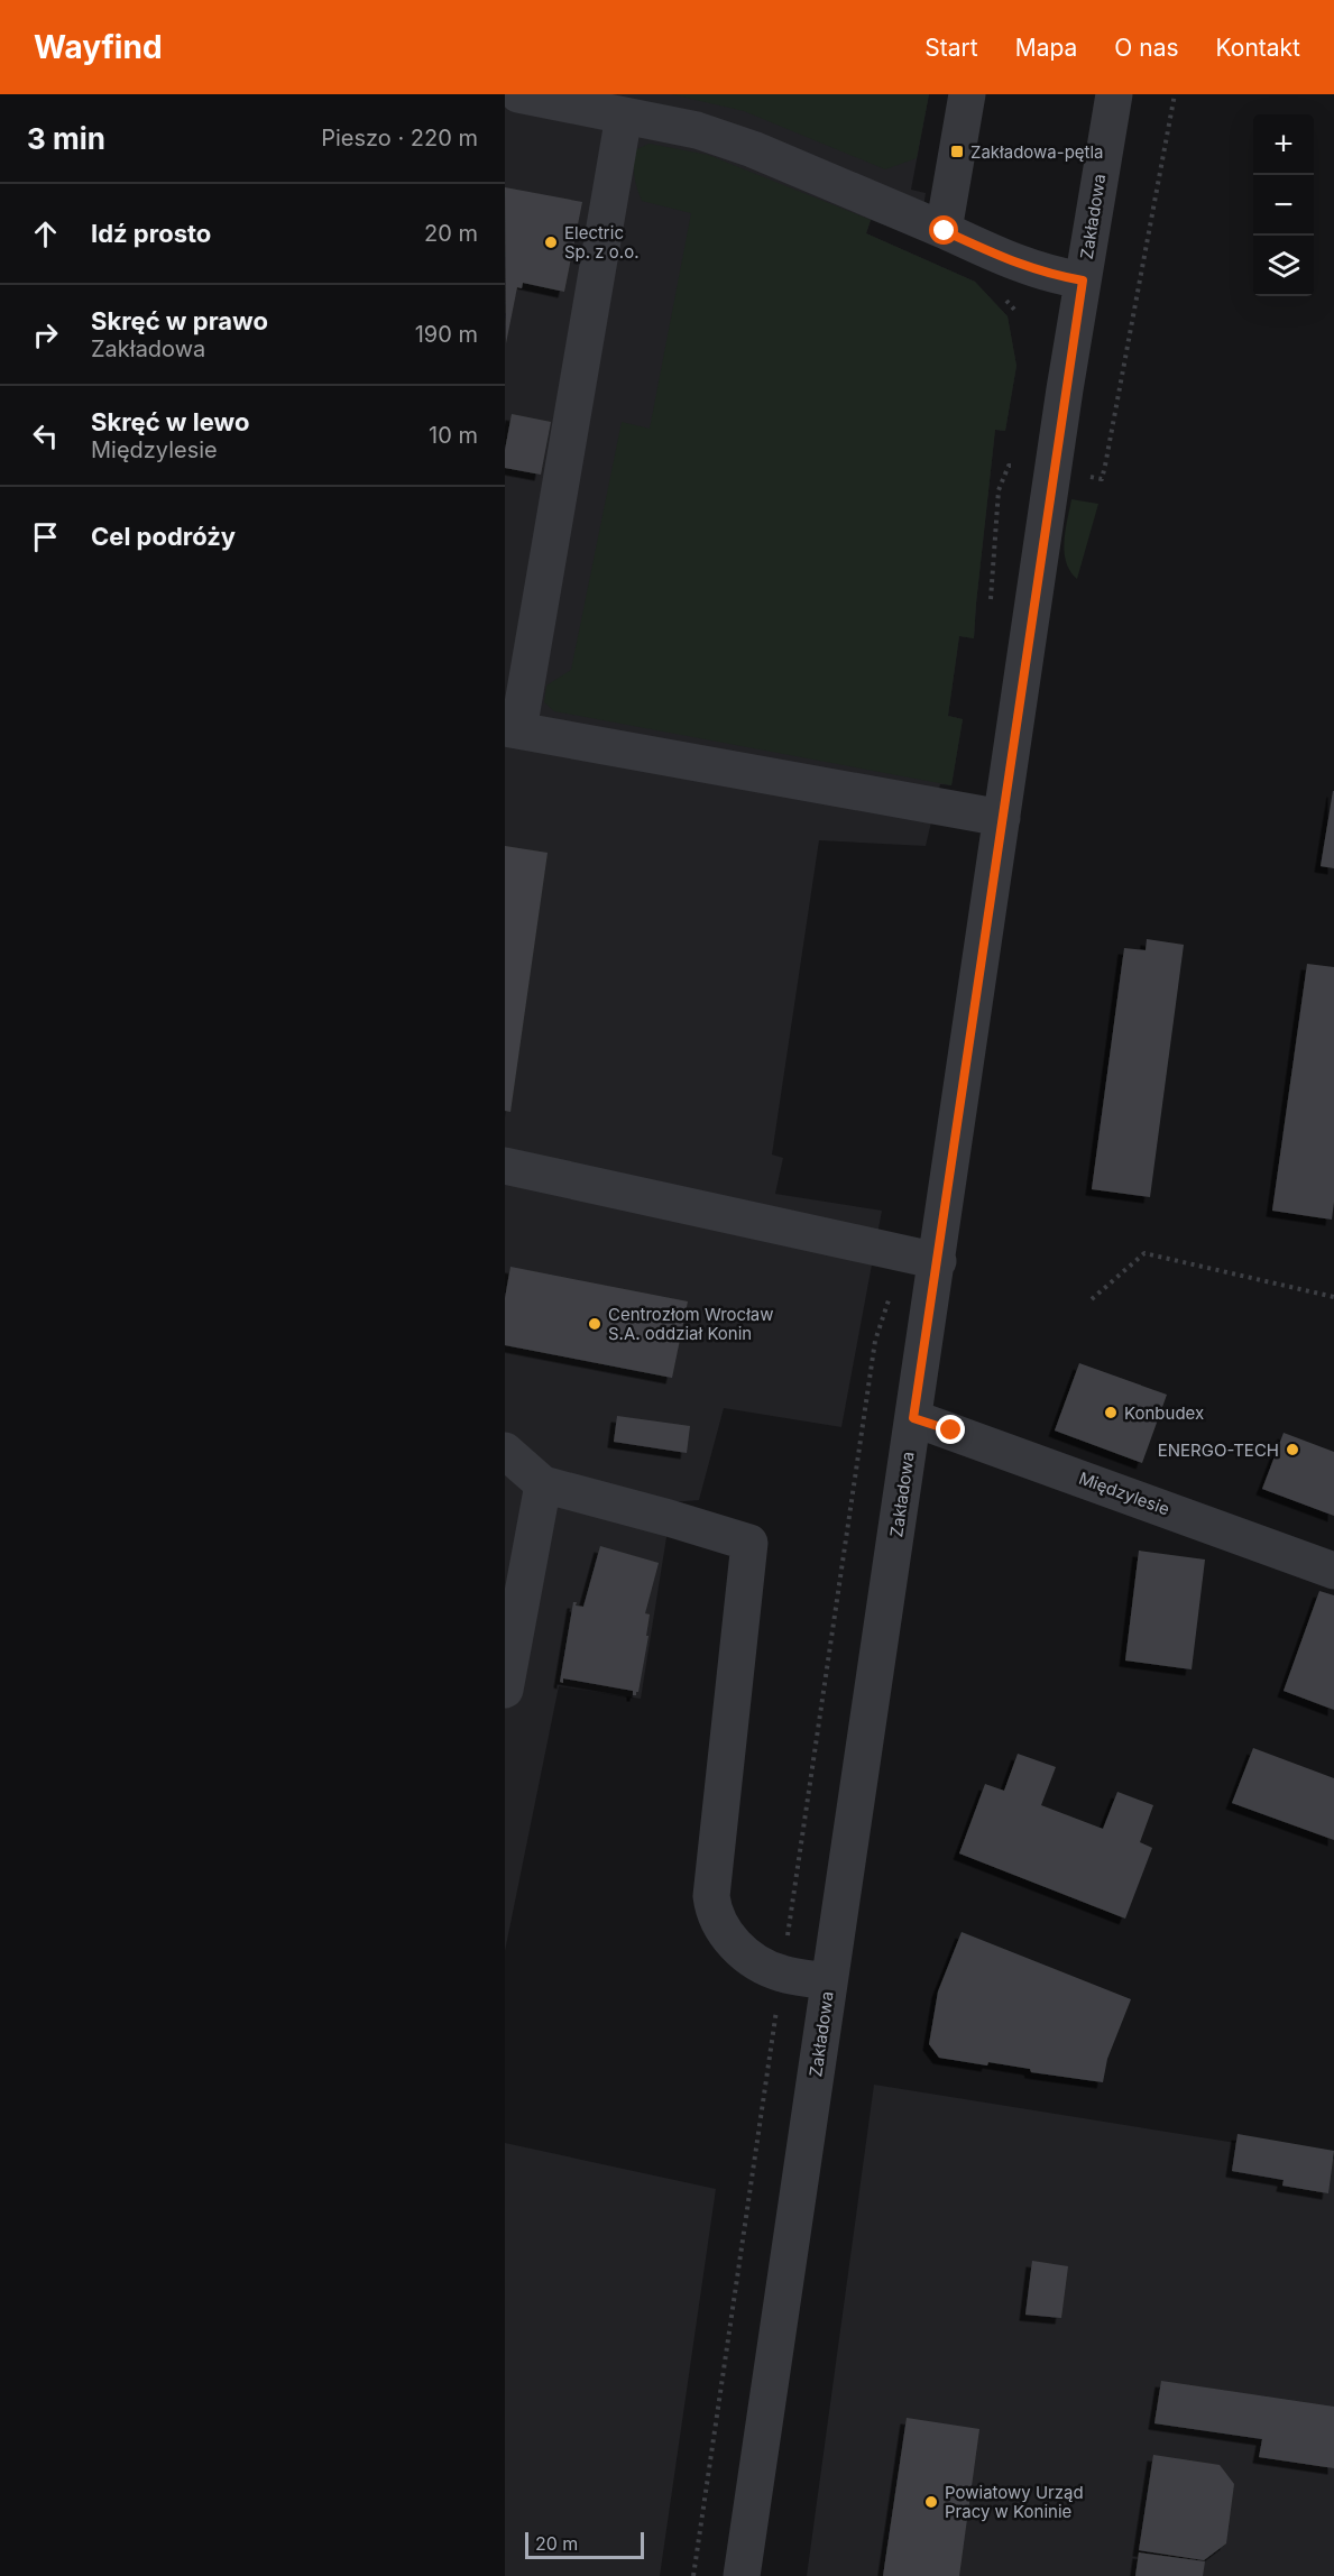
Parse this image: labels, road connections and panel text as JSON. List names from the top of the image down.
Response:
{
  "streets": {
    "street": ["Zakładowa", "Międzylesie"]
  },
  "crossings": [
    ["Zakładowa", "Międzylesie"]
  ],
  "places": {
    "transit": ["Zakładowa-pętla"],
    "other": [
      "Electric Sp. z o.o.",
      "Centrozłom Wrocław S.A. oddział Konin",
      "Konbudex",
      "ENERGO-TECH",
      "Powiatowy Urząd Pracy w Koninie"
    ]
  },
  "scale_bar": "20 m",
  "page": {
    "header": "Wayfind",
    "nav": [
      "Start",
      "Mapa",
      "O nas",
      "Kontakt"
    ],
    "heading": ["3 min", "Pieszo · 220 m"],
    "map_buttons": ["+", "−"],
    "list": [
      ["Idź prosto", "20 m"],
      ["Skręć w prawo", "Zakładowa", "190 m"],
      ["Skręć w lewo", "Międzylesie", "10 m"],
      "Cel podróży"
    ],
    "scale": "20 m"
  }
}
